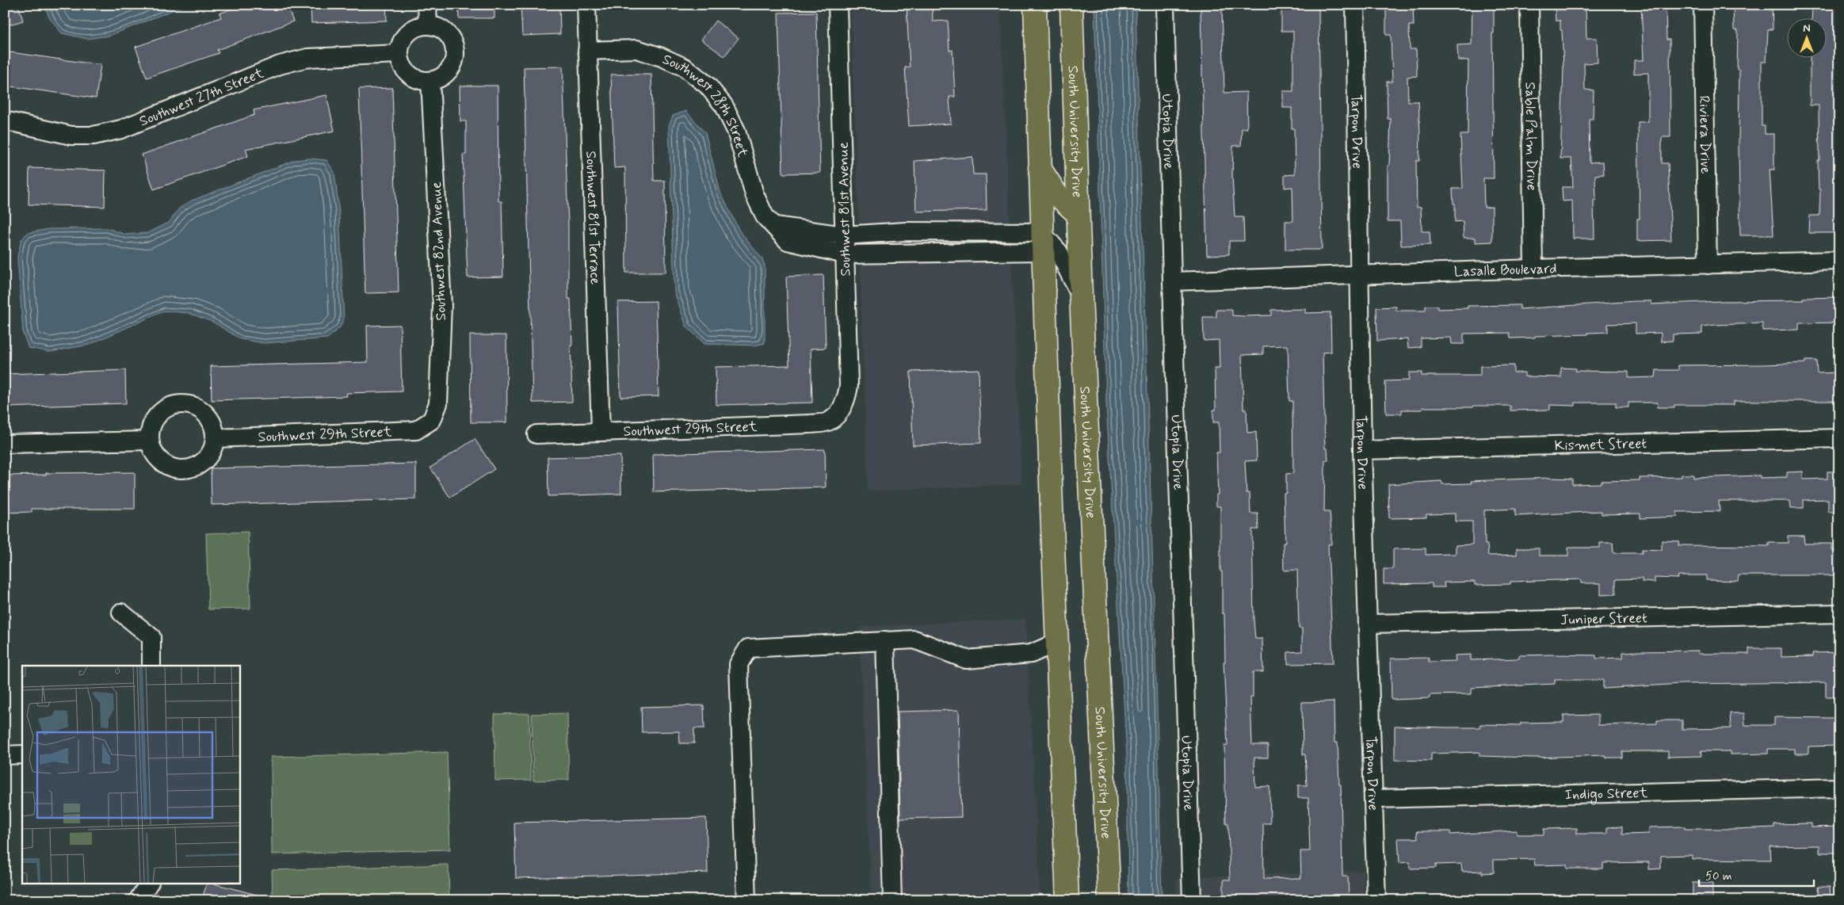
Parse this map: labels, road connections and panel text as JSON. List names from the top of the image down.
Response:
{
  "streets": {
    "main road": ["South University Drive"],
    "street": [
      "Southwest 27th Street",
      "Southwest 28th Street",
      "Utopia Drive",
      "Tarpon Drive",
      "Riviera Drive",
      "Sable Palm Drive",
      "Southwest 81st Avenue",
      "Southwest 81st Terrace",
      "Southwest 82nd Avenue",
      "Lasalle Boulevard",
      "Southwest 29th Street",
      "Kismet Street",
      "Juniper Street",
      "Indigo Street"
    ]
  },
  "crossings": [
    ["Southwest 27th Street", "Southwest 82nd Avenue"],
    ["Southwest 28th Street", "Southwest 81st Avenue"],
    ["Southwest 28th Street", "Southwest 81st Terrace"],
    ["Utopia Drive", "Lasalle Boulevard"],
    ["Tarpon Drive", "Lasalle Boulevard"],
    ["Tarpon Drive", "Kismet Street"],
    ["Tarpon Drive", "Juniper Street"],
    ["Tarpon Drive", "Indigo Street"],
    ["Riviera Drive", "Lasalle Boulevard"],
    ["Sable Palm Drive", "Lasalle Boulevard"],
    ["Southwest 81st Avenue", "Southwest 29th Street"],
    ["Southwest 81st Terrace", "Southwest 29th Street"],
    ["Southwest 82nd Avenue", "Southwest 29th Street"]
  ],
  "scale_bar": "50 m",
  "north": "top"
}
